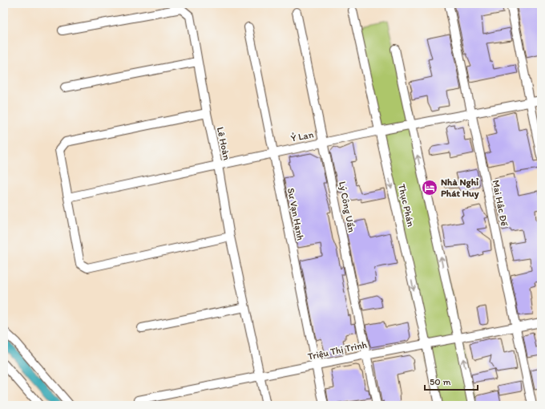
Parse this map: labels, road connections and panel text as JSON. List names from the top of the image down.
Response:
{
  "streets": {
    "street": [
      "Ỷ Lan",
      "Lê Hoàn",
      "Mai Hắc Đế",
      "Thục Phán",
      "Lý Công Uẩn",
      "Sư Vạn Hạnh",
      "Triệu Thị Trinh"
    ]
  },
  "crossings": [
    ["Ỷ Lan", "Lê Hoàn"],
    ["Ỷ Lan", "Mai Hắc Đế"],
    ["Ỷ Lan", "Thục Phán"],
    ["Ỷ Lan", "Lý Công Uẩn"],
    ["Ỷ Lan", "Sư Vạn Hạnh"],
    ["Lê Hoàn", "Triệu Thị Trinh"],
    ["Mai Hắc Đế", "Triệu Thị Trinh"],
    ["Thục Phán", "Triệu Thị Trinh"],
    ["Lý Công Uẩn", "Triệu Thị Trinh"],
    ["Sư Vạn Hạnh", "Triệu Thị Trinh"]
  ],
  "places": {
    "hotel": ["Nhà Nghỉ Phát Huy"]
  },
  "scale_bar": "50 m"
}
